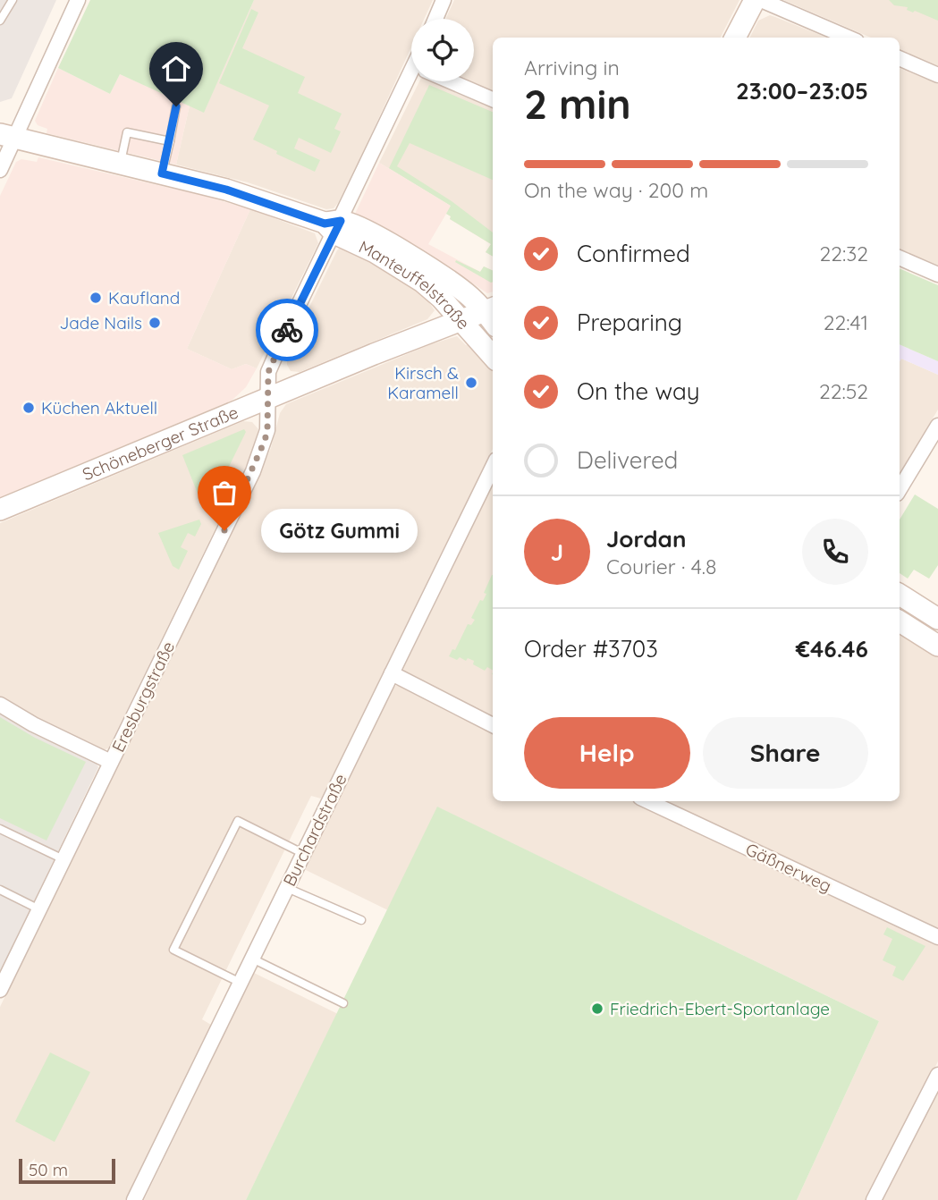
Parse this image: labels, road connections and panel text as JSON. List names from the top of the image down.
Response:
{
  "streets": {
    "main road": ["Manteuffelstraße", "Schöneberger Straße"],
    "street": ["Eresburgstraße", "Burchardstraße", "Gäßnerweg"]
  },
  "crossings": [
    ["Manteuffelstraße", "Schöneberger Straße"],
    ["Manteuffelstraße", "Eresburgstraße"],
    ["Schöneberger Straße", "Eresburgstraße"]
  ],
  "places": [
    "Kaufland",
    "Jade Nails",
    "Kirsch & Karamell",
    "Küchen Aktuell",
    "Götz Gummi",
    "Friedrich-Ebert-Sportanlage"
  ],
  "scale_bar": "50 m",
  "page": {
    "heading": ["2 min", "Arriving in", "23:00–23:05"],
    "panel": [
      "Jordan",
      "Courier · 4.8",
      "Order #3703",
      "€46.46"
    ],
    "bar": "On the way · 200 m",
    "list": [
      ["Confirmed", "22:32"],
      ["Preparing", "22:41"],
      ["On the way", "22:52"],
      "Delivered"
    ],
    "bubble": "Götz Gummi",
    "round": "J",
    "buttons": ["Help", "Share"],
    "scale": "50 m"
  }
}
